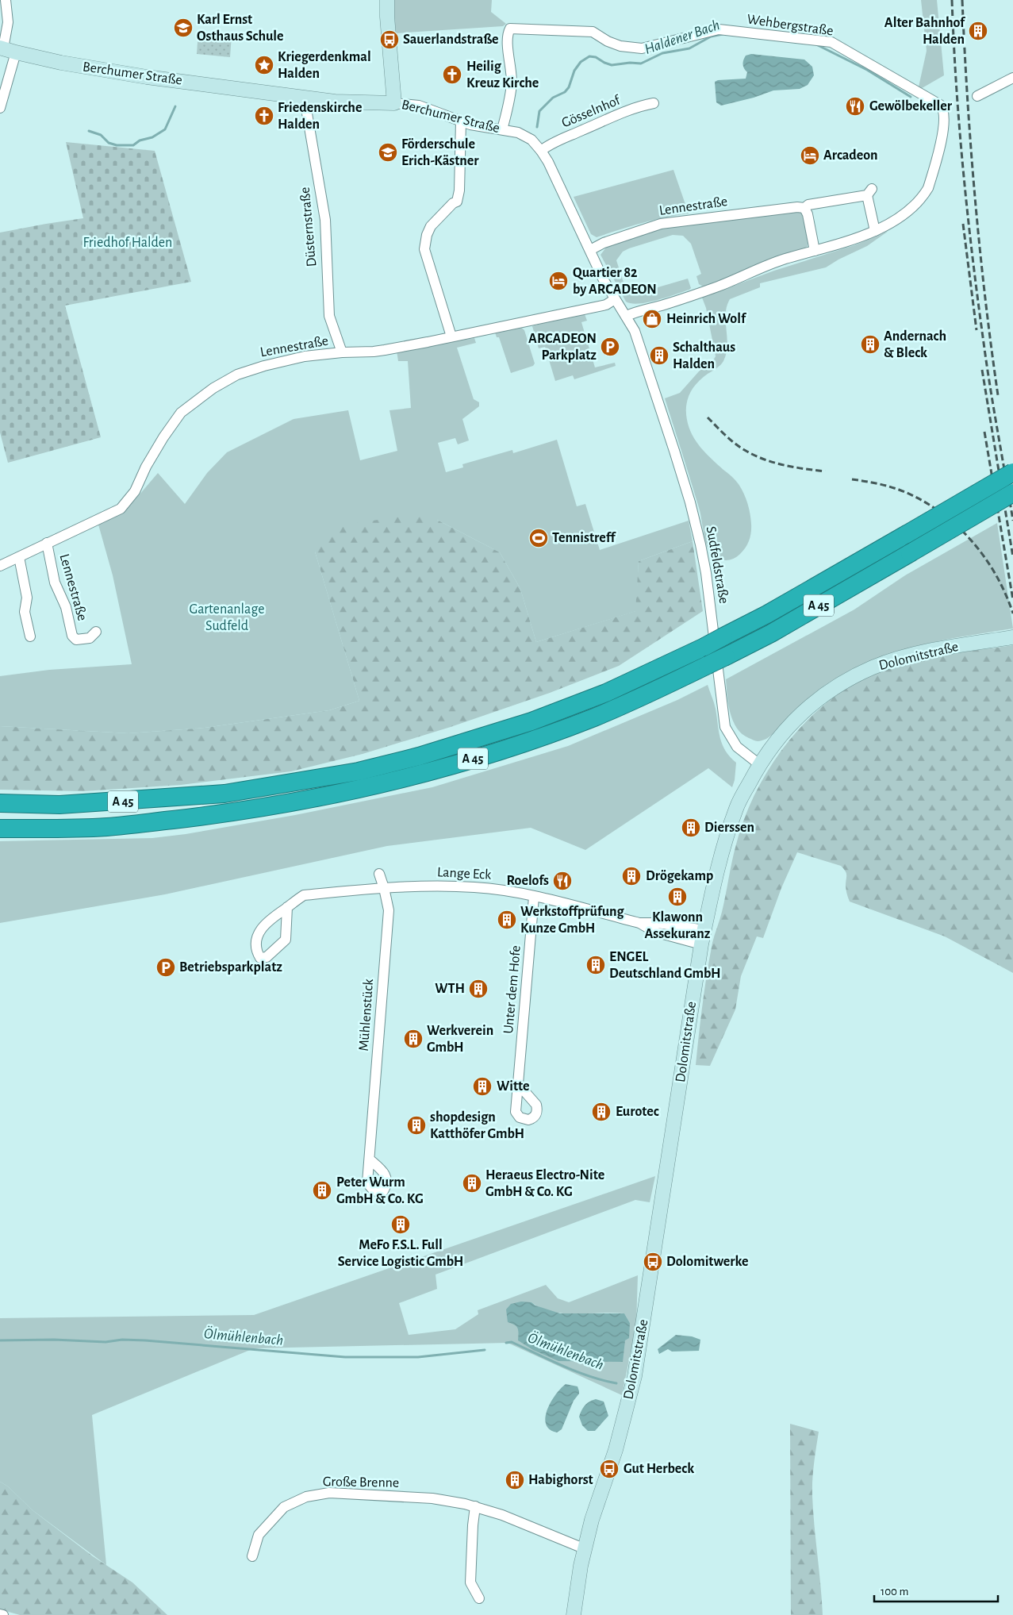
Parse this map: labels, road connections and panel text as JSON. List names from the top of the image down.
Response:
{
  "streets": {
    "highway": ["A 45"],
    "street": [
      "Wehbergstraße",
      "Berchumer Straße",
      "Gösselnhof",
      "Lennestraße",
      "Düsternstraße",
      "Sudfeldstraße",
      "Dolomitstraße",
      "Lange Eck",
      "Unter dem Hofe",
      "Mühlenstück",
      "Große Brenne"
    ]
  },
  "crossings": [
    ["Wehbergstraße", "Berchumer Straße"],
    ["Wehbergstraße", "Lennestraße"],
    ["Berchumer Straße", "Gösselnhof"],
    ["Berchumer Straße", "Lennestraße"],
    ["Berchumer Straße", "Düsternstraße"],
    ["Berchumer Straße", "Sudfeldstraße"],
    ["Lennestraße", "Düsternstraße"],
    ["Sudfeldstraße", "Dolomitstraße"],
    ["Dolomitstraße", "Lange Eck"],
    ["Dolomitstraße", "Große Brenne"],
    ["Lange Eck", "Unter dem Hofe"],
    ["Lange Eck", "Mühlenstück"]
  ],
  "water": ["Haldener Bach", "Ölmühlenbach"],
  "parks": ["Friedhof Halden", "Gartenanlage Sudfeld"],
  "places": {
    "school or university": ["Karl Ernst Osthaus Schule", "Förderschule Erich-Kästner"],
    "building": [
      "Alter Bahnhof Halden",
      "Andernach & Bleck",
      "Schalthaus Halden",
      "Dierssen",
      "Drögekamp",
      "Klawonn Assekuranz",
      "Werkstoffprüfung Kunze GmbH",
      "ENGEL Deutschland GmbH",
      "WTH",
      "Werkverein GmbH",
      "Witte",
      "Eurotec",
      "shopdesign Katthöfer GmbH",
      "Heraeus Electro-Nite GmbH & Co. KG",
      "Peter Wurm GmbH & Co. KG",
      "MeFo F.S.L. Full Service Logistic GmbH",
      "Habighorst"
    ],
    "bus stop": ["Sauerlandstraße", "Dolomitwerke", "Gut Herbeck"],
    "place": ["Kriegerdenkmal Halden"],
    "church": ["Heilig Kreuz Kirche", "Friedenskirche Halden"],
    "restaurant": ["Gewölbekeller", "Roelofs"],
    "hotel": ["Arcadeon", "Quartier 82 by ARCADEON"],
    "shop": ["Heinrich Wolf"],
    "parking": ["ARCADEON Parkplatz", "Betriebsparkplatz"],
    "sports": ["Tennistreff"]
  },
  "scale_bar": "100 m"
}
